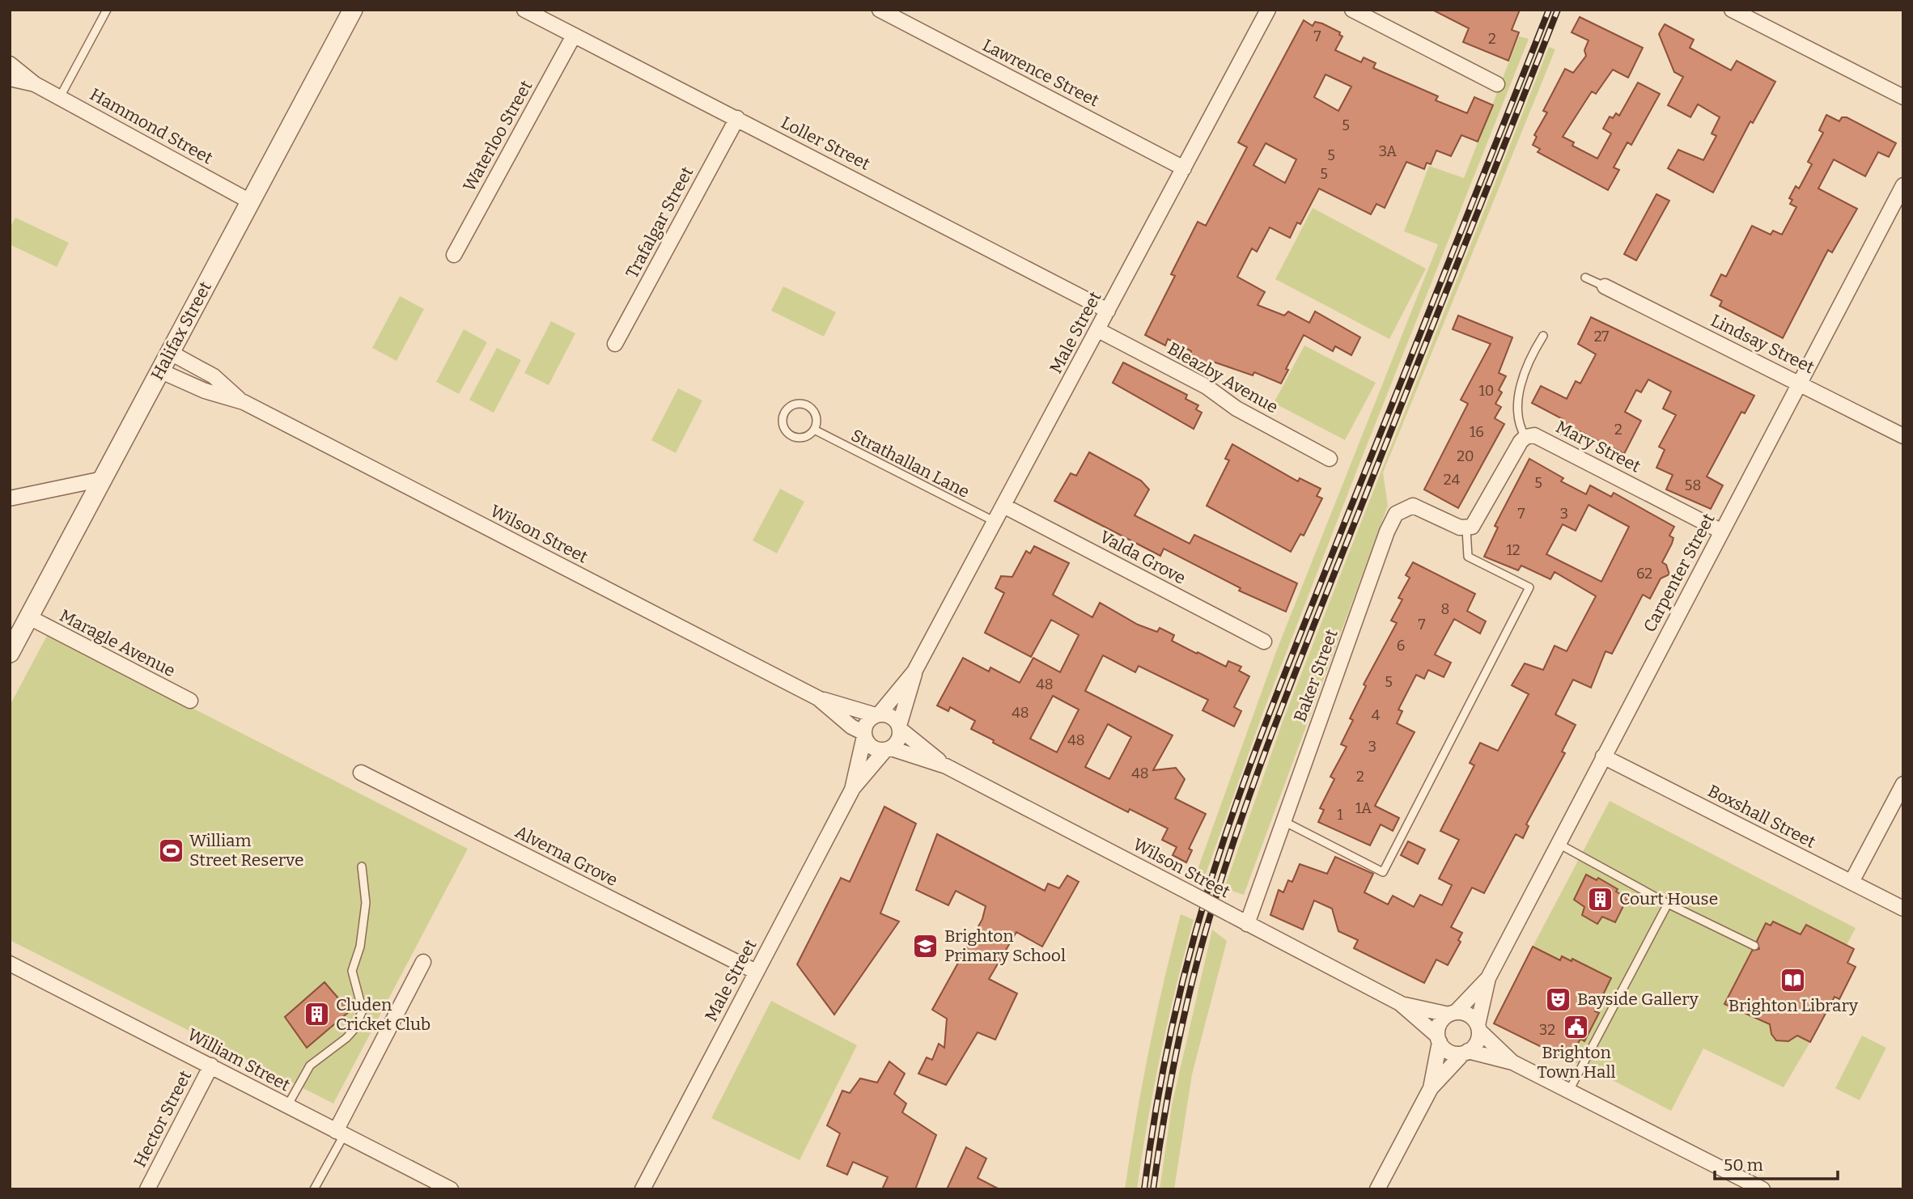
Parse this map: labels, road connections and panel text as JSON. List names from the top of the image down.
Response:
{
  "streets": {
    "street": [
      "Lawrence Street",
      "Hammond Street",
      "Waterloo Street",
      "Loller Street",
      "Trafalgar Street",
      "Halifax Street",
      "Male Street",
      "Lindsay Street",
      "Bleazby Avenue",
      "Mary Street",
      "Wilson Street",
      "Valda Grove",
      "Carpenter Street",
      "Maragle Avenue",
      "Baker Street",
      "Boxshall Street",
      "Alverna Grove",
      "William Street",
      "Hector Street"
    ],
    "lane": ["Strathallan Lane"]
  },
  "crossings": [
    ["Lawrence Street", "Male Street"],
    ["Hammond Street", "Halifax Street"],
    ["Waterloo Street", "Loller Street"],
    ["Loller Street", "Trafalgar Street"],
    ["Loller Street", "Male Street"],
    ["Halifax Street", "Wilson Street"],
    ["Halifax Street", "Maragle Avenue"],
    ["Male Street", "Bleazby Avenue"],
    ["Male Street", "Strathallan Lane"],
    ["Male Street", "Wilson Street"],
    ["Male Street", "Valda Grove"],
    ["Male Street", "Alverna Grove"],
    ["Lindsay Street", "Carpenter Street"],
    ["Mary Street", "Carpenter Street"],
    ["Wilson Street", "Carpenter Street"],
    ["Wilson Street", "Baker Street"],
    ["Carpenter Street", "Boxshall Street"],
    ["William Street", "Hector Street"]
  ],
  "places": {
    "sports": ["William Street Reserve"],
    "building": ["Court House", "Cluden Cricket Club"],
    "school or university": ["Brighton Primary School"],
    "library": ["Brighton Library"],
    "theatre": ["Bayside Gallery"],
    "public building": ["Brighton Town Hall"]
  },
  "house_numbers": [
    "7",
    "2",
    "5",
    "3A",
    "5",
    "5",
    "27",
    "10",
    "2",
    "16",
    "20",
    "24",
    "5",
    "58",
    "7",
    "3",
    "12",
    "62",
    "8",
    "7",
    "6",
    "5",
    "48",
    "48",
    "4",
    "48",
    "3",
    "48",
    "2",
    "1A",
    "1",
    "32"
  ],
  "scale_bar": "50 m"
}
